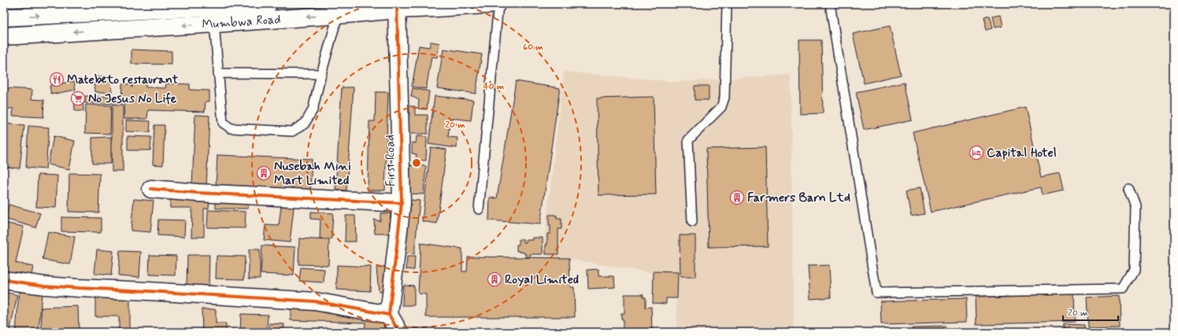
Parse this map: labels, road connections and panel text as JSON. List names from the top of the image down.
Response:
{
  "streets": {
    "street": ["Mumbwa Road", "First Road"]
  },
  "crossings": [
    ["Mumbwa Road", "First Road"]
  ],
  "places": {
    "restaurant": ["Matebeto restaurant"],
    "supermarket": ["No Jesus No Life"],
    "hotel": ["Capital Hotel"],
    "building": ["Nusebah Mini Mart Limited", "Farmers Barn Ltd", "Royal Limited"]
  },
  "scale_bar": "20 m",
  "rings": ["60 m", "40 m", "20 m"]
}
